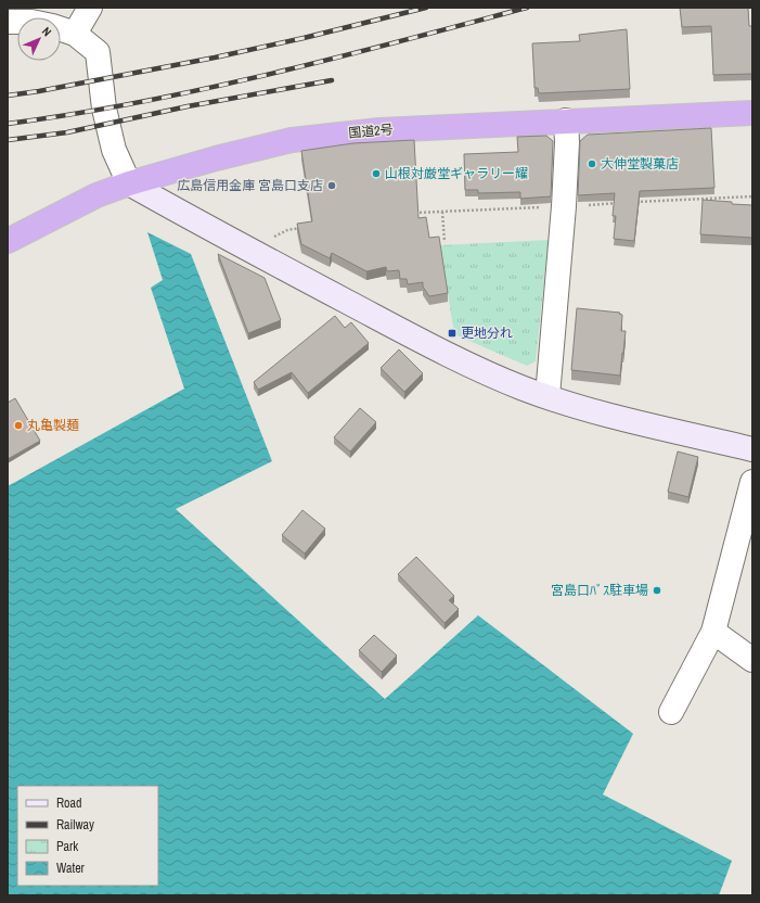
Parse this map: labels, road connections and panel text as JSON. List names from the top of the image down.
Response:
{
  "streets": {
    "highway": ["国道2号"]
  },
  "places": {
    "other": [
      "大伸堂製菓店",
      "山根対厳堂ギャラリー耀",
      "広島信用金庫 宮島口支店",
      "丸亀製麺",
      "宮島口ﾊﾞｽ駐車場"
    ],
    "transit": ["更地分れ"]
  },
  "legend": [
    "Road",
    "Railway",
    "Park",
    "Water"
  ],
  "north": "top right"
}
